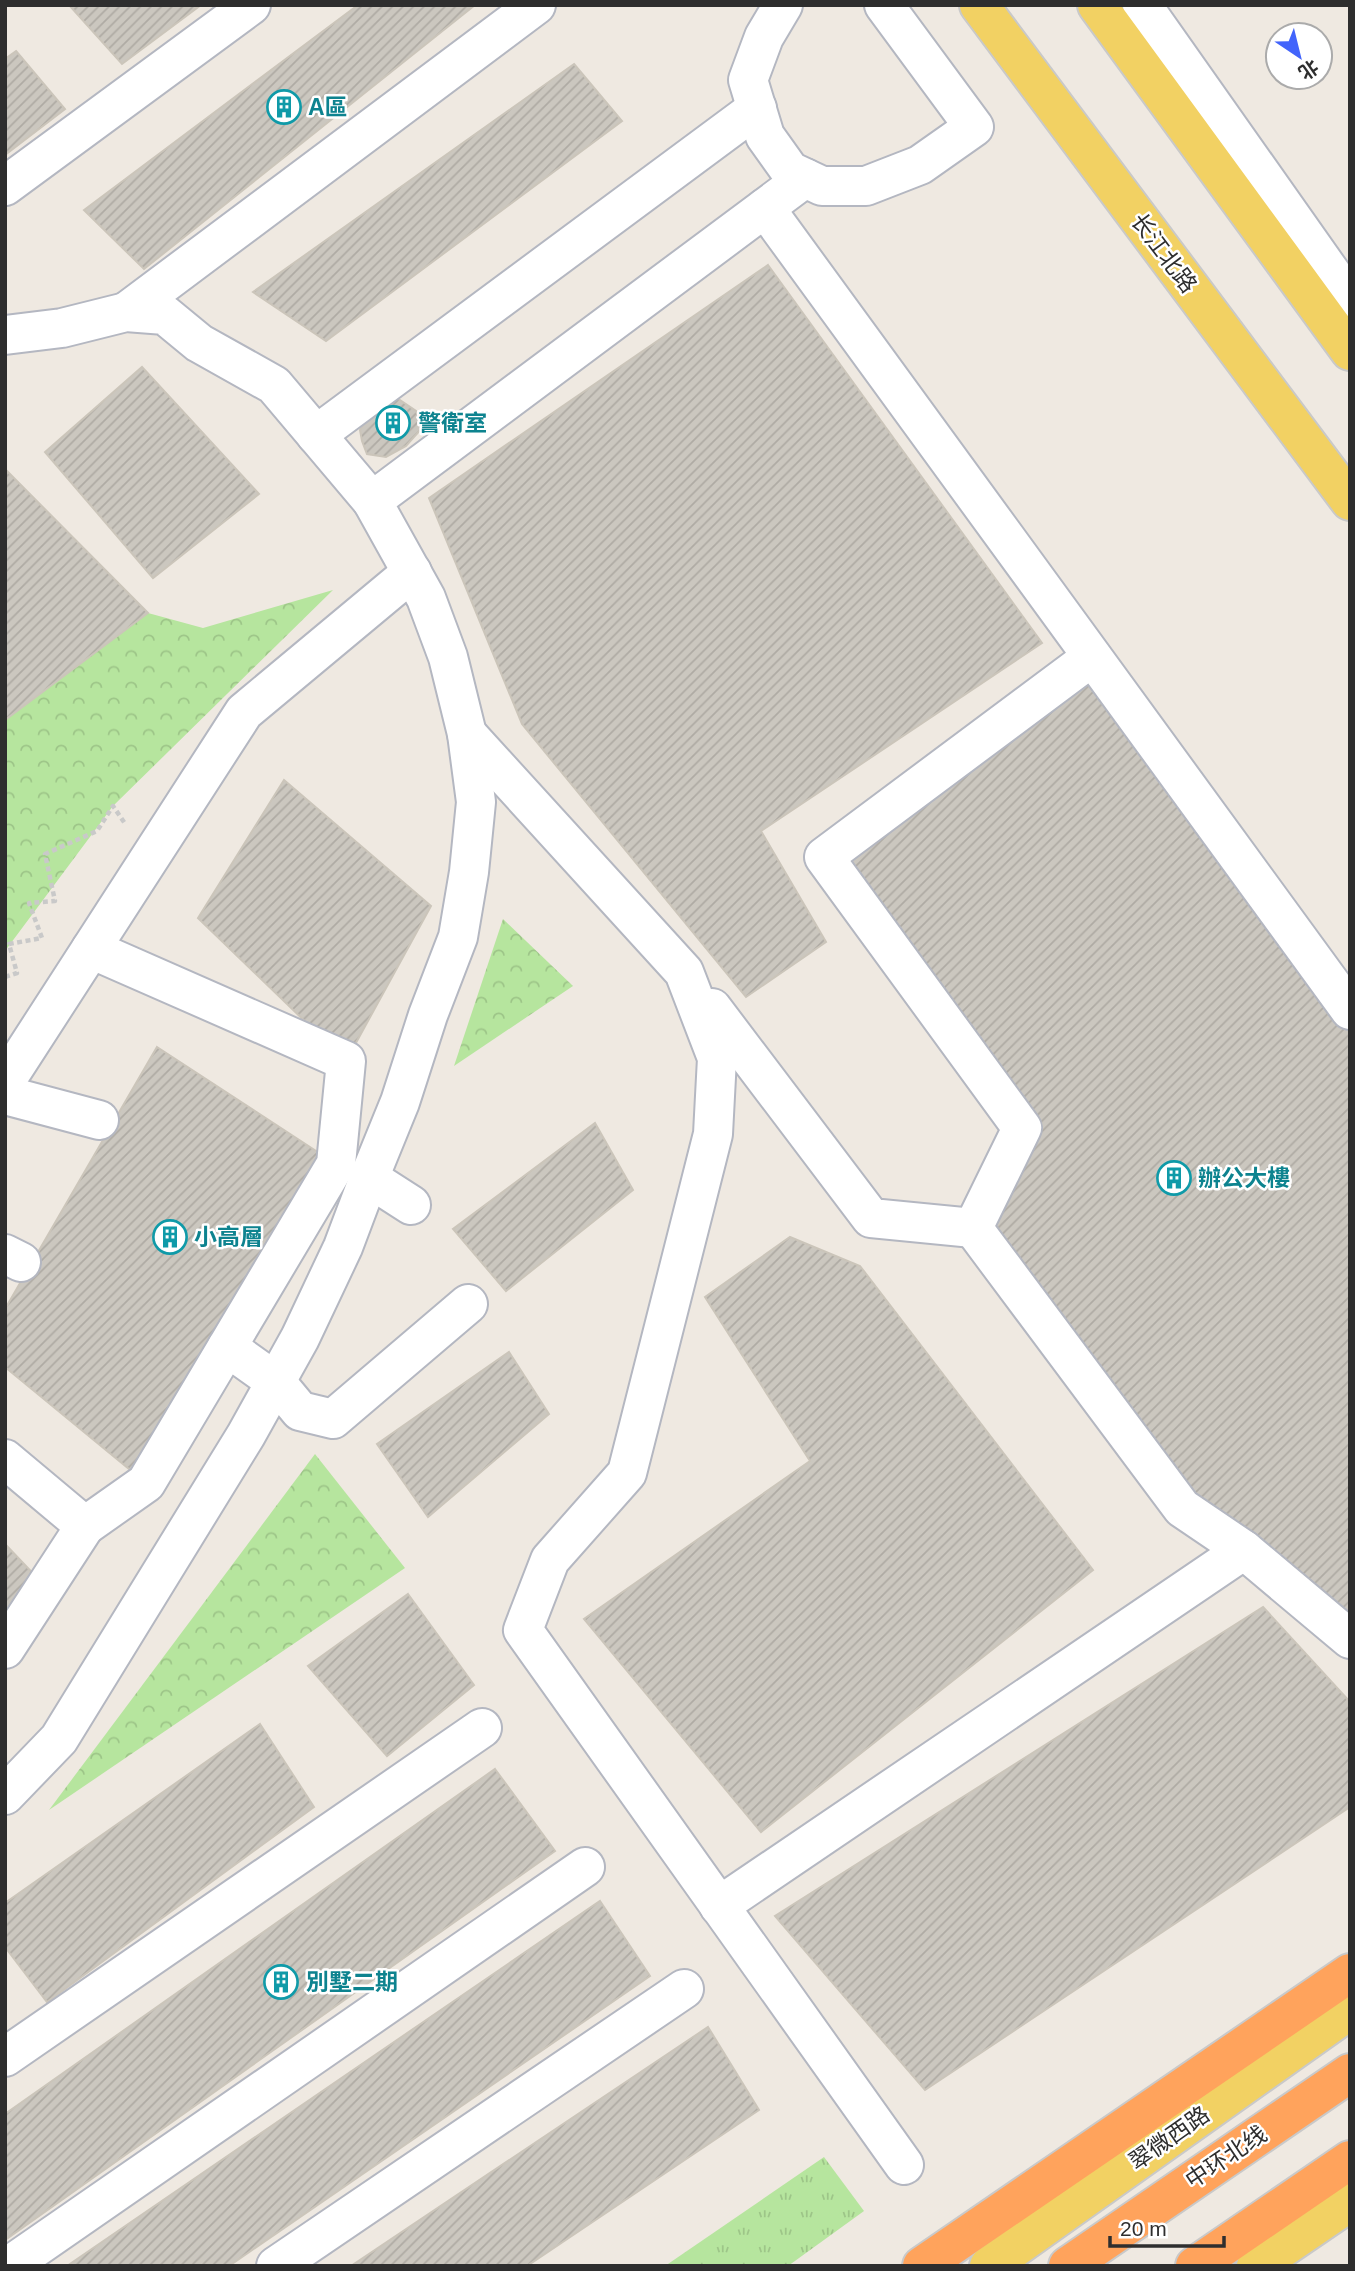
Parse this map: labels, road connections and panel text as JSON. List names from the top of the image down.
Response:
{
  "streets": {
    "highway": ["中环北线"],
    "main road": ["长江北路", "翠微西路"]
  },
  "places": {
    "building": [
      "A區",
      "警衛室",
      "辦公大樓",
      "小高層",
      "別墅二期"
    ]
  },
  "scale_bar": "20 m",
  "north": "bottom right"
}
